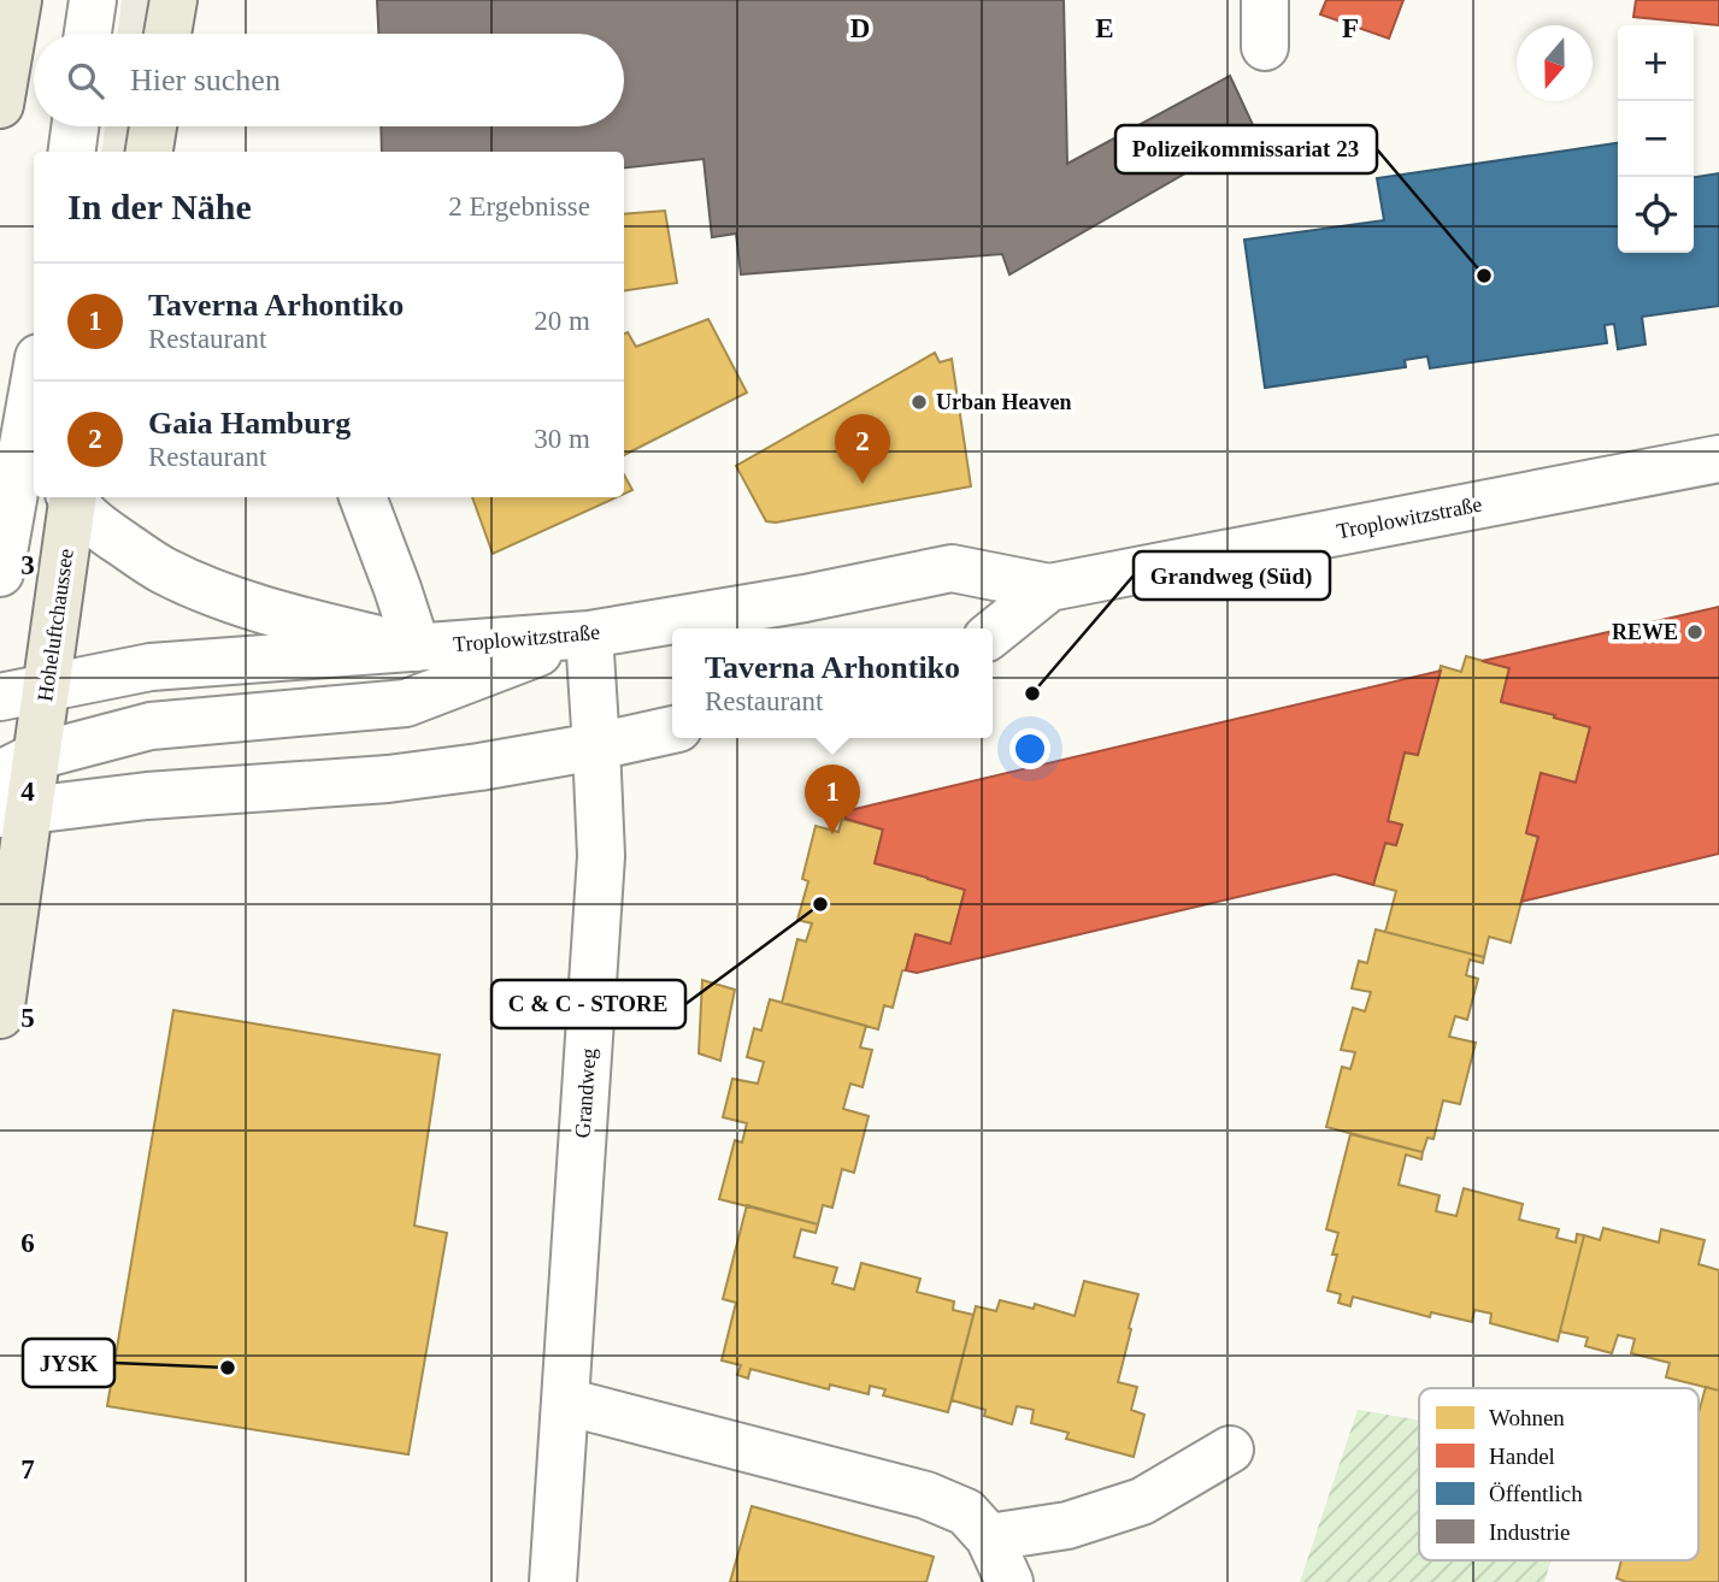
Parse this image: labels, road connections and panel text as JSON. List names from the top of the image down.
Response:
{
  "streets": {
    "main road": ["Hoheluftchaussee"],
    "street": ["Troplowitzstraße", "Grandweg"]
  },
  "crossings": [
    ["Troplowitzstraße", "Hoheluftchaussee"],
    ["Troplowitzstraße", "Grandweg"]
  ],
  "places": [
    "Polizeikommissariat 23",
    "Urban Heaven",
    "REWE",
    "Grandweg (Süd)",
    "C & C - STORE",
    "JYSK"
  ],
  "legend": [
    "Wohnen",
    "Handel",
    "Öffentlich",
    "Industrie"
  ],
  "north": "bottom",
  "page": {
    "map_buttons": ["+", "−"],
    "search": "Hier suchen",
    "heading": ["In der Nähe", "2 Ergebnisse"],
    "list": [
      {
        "mark": "1",
        "name": "Taverna Arhontiko",
        "note": "Restaurant",
        "value": "20 m"
      },
      {
        "mark": "2",
        "name": "Gaia Hamburg",
        "note": "Restaurant",
        "value": "30 m"
      }
    ],
    "pins": ["2", "1"],
    "popup": ["Taverna Arhontiko", "Restaurant"]
  },
  "grid": {
    "columns": ["D", "E", "F"],
    "rows": [
      "3",
      "4",
      "5",
      "6",
      "7"
    ]
  }
}
